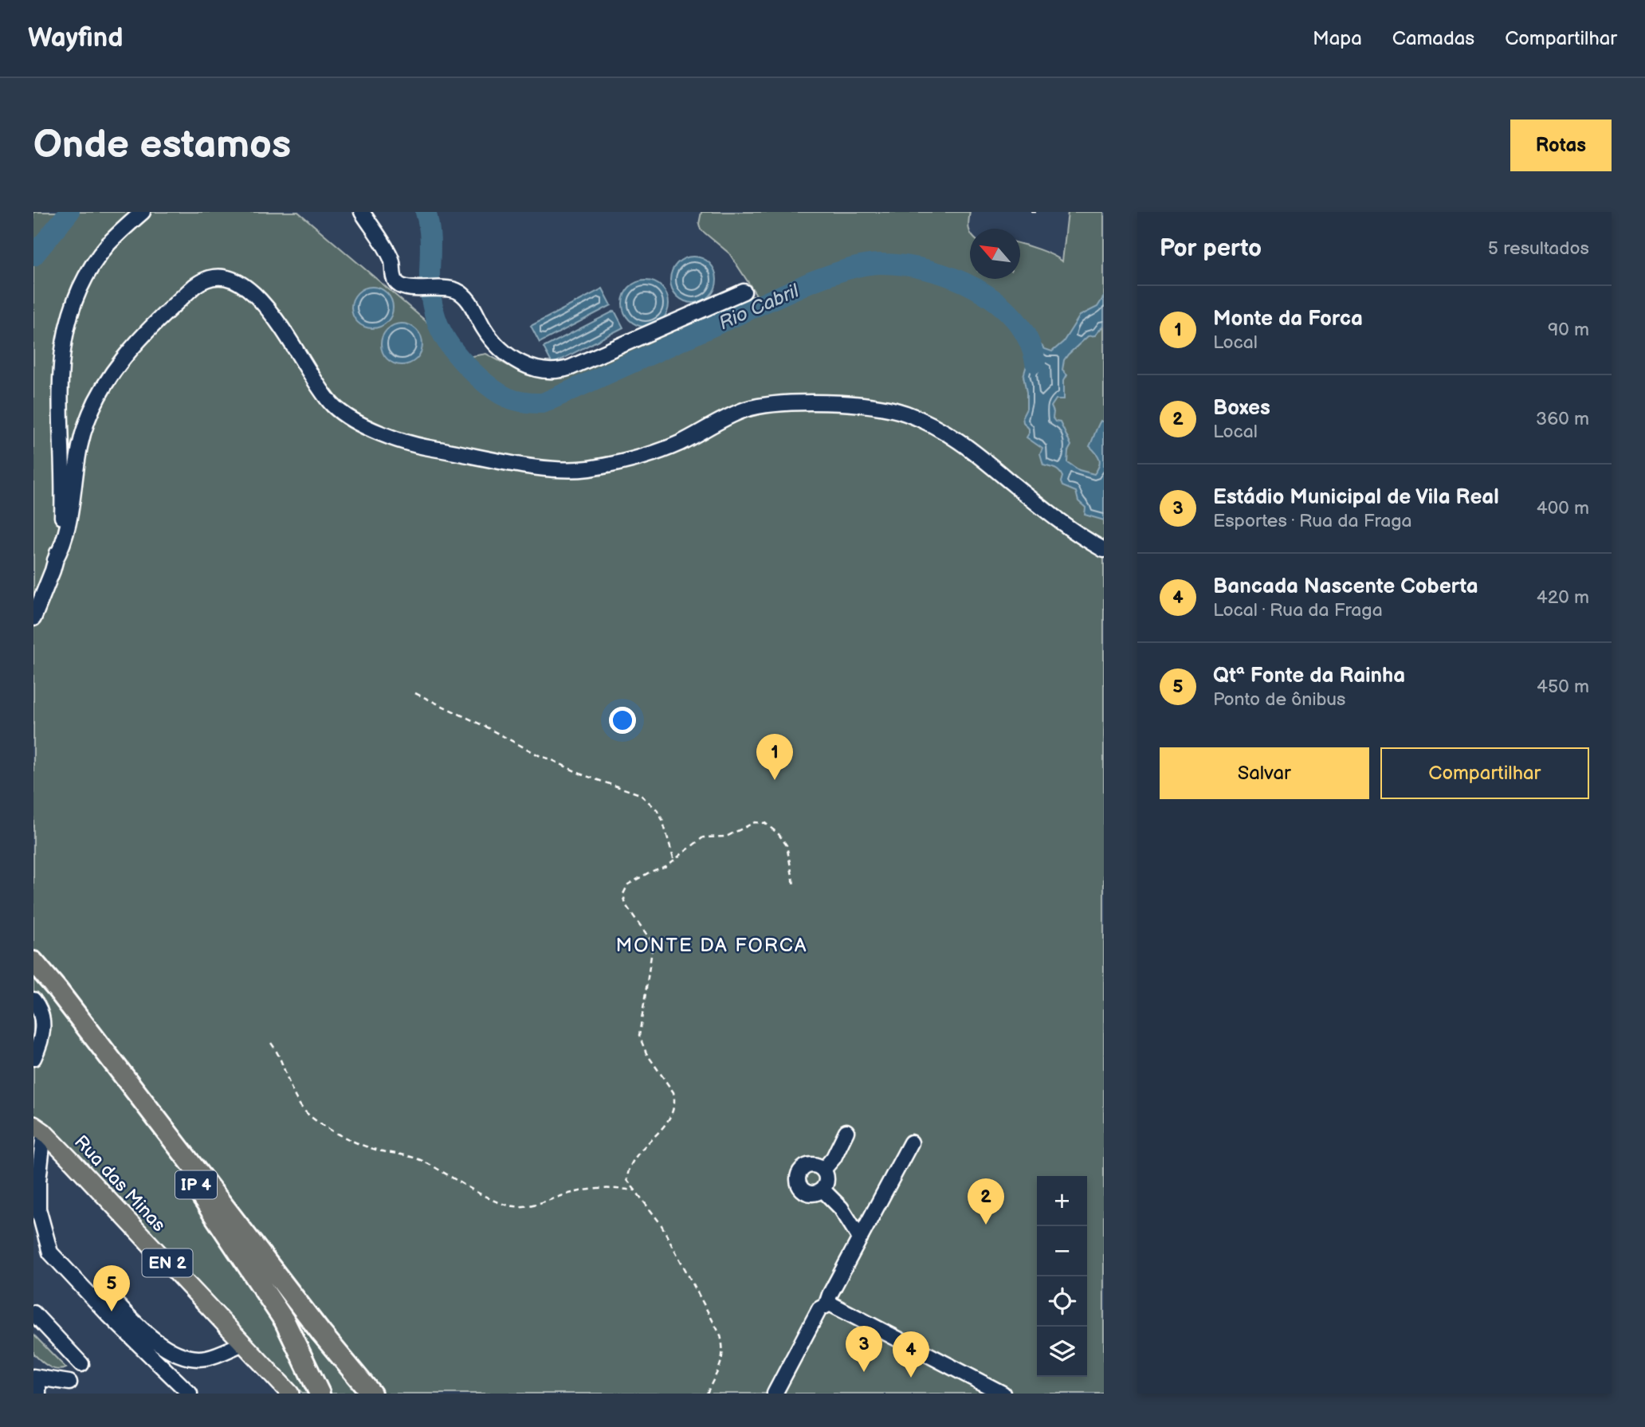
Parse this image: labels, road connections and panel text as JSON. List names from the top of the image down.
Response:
{
  "streets": {
    "highway": ["IP 4"],
    "main road": ["Rua das Minas", "EN 2"]
  },
  "districts": ["MONTE DA FORCA"],
  "water": ["Rio Cabril"],
  "north": "top left",
  "page": {
    "header": "Wayfind",
    "nav": ["Mapa", "Camadas", "Compartilhar"],
    "buttons": [
      "Rotas",
      ["Salvar", "Compartilhar"]
    ],
    "title": "Onde estamos",
    "heading": ["Por perto", "5 resultados"],
    "list": [
      {
        "mark": "1",
        "name": "Monte da Forca",
        "note": "Local",
        "value": "90 m"
      },
      {
        "mark": "2",
        "name": "Boxes",
        "note": "Local",
        "value": "360 m"
      },
      {
        "mark": "3",
        "name": "Estádio Municipal de Vila Real",
        "note": "Esportes · Rua da Fraga",
        "value": "400 m"
      },
      {
        "mark": "4",
        "name": "Bancada Nascente Coberta",
        "note": "Local · Rua da Fraga",
        "value": "420 m"
      },
      {
        "mark": "5",
        "name": "Qtª Fonte da Rainha",
        "note": "Ponto de ônibus",
        "value": "450 m"
      }
    ],
    "pins": [
      "1",
      "2",
      "5",
      "3",
      "4"
    ],
    "map_buttons": ["+", "−"]
  }
}
